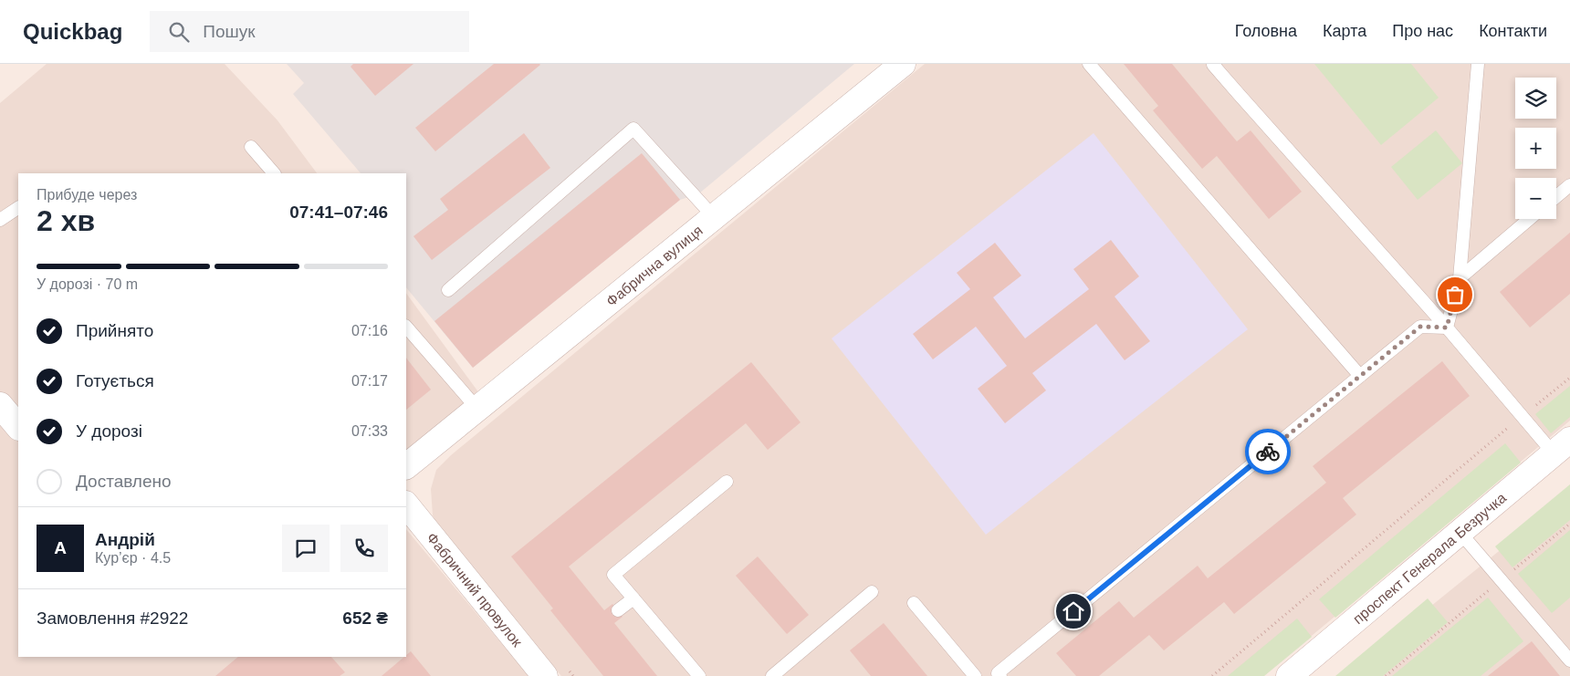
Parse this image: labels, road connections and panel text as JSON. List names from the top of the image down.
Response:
{
  "streets": {
    "street": ["Фабрична вулиця", "проспект Генерала Безручка", "Фабричний провулок"]
  },
  "page": {
    "header": "Quickbag",
    "search": "Пошук",
    "nav": [
      "Головна",
      "Карта",
      "Про нас",
      "Контакти"
    ],
    "map_buttons": ["+", "−"],
    "heading": ["2 хв", "Прибуде через", "07:41–07:46"],
    "panel": [
      "Андрій",
      "Кур’єр · 4.5",
      "Замовлення #2922",
      "652 ₴"
    ],
    "bar": "У дорозі · 70 m",
    "list": [
      ["Прийнято", "07:16"],
      ["Готується", "07:17"],
      ["У дорозі", "07:33"],
      "Доставлено"
    ],
    "round": "А"
  }
}
